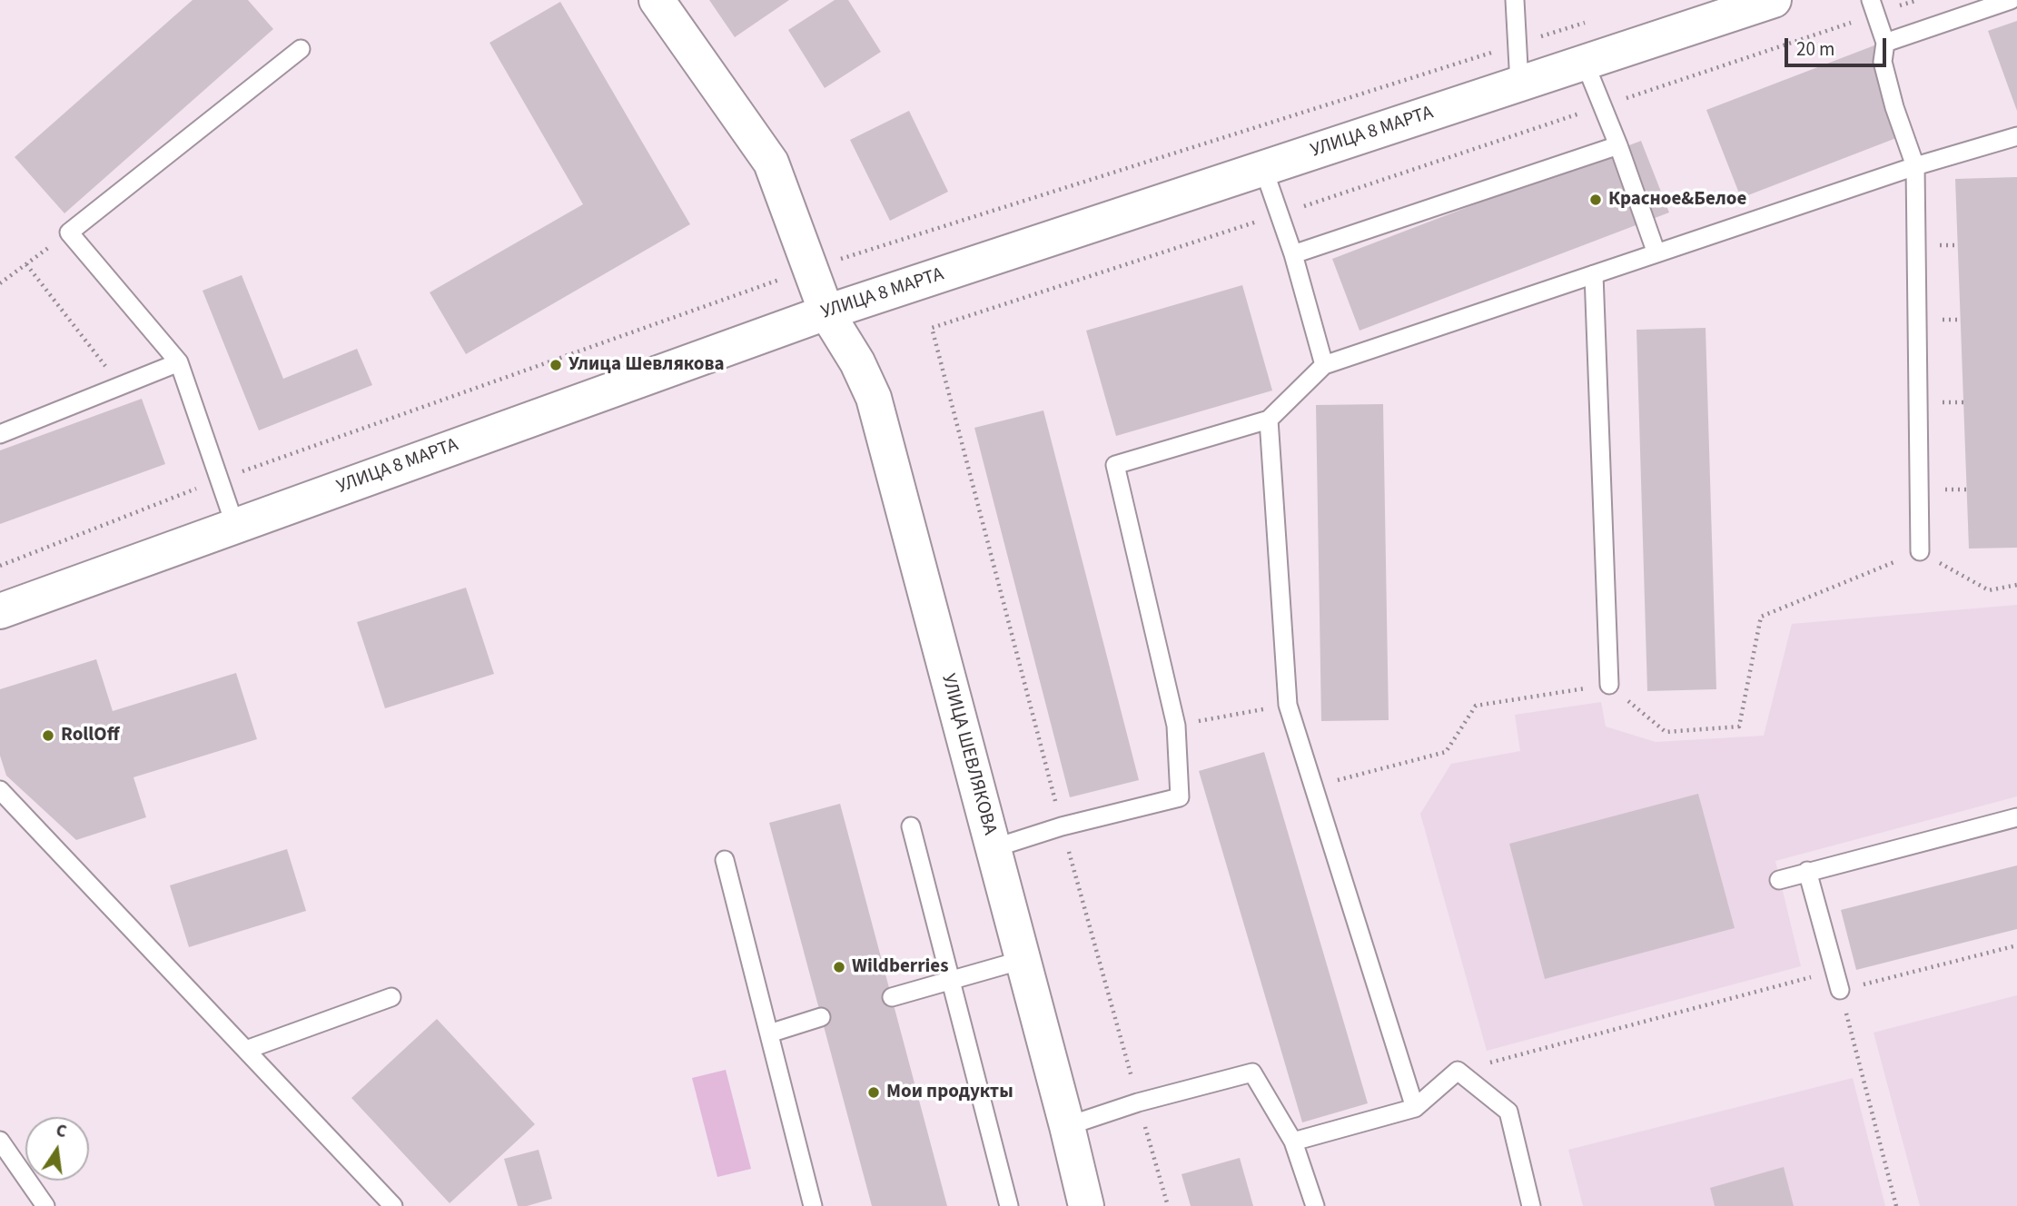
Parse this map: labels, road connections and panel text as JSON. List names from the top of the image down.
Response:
{
  "streets": {
    "street": ["УЛИЦА 8 МАРТА", "УЛИЦА ШЕВЛЯКОВА"]
  },
  "crossings": [
    ["УЛИЦА 8 МАРТА", "УЛИЦА ШЕВЛЯКОВА"]
  ],
  "places": [
    "Красное&Белое",
    "Улица Шевлякова",
    "RollOff",
    "Wildberries",
    "Мои продукты"
  ],
  "scale_bar": "20 m",
  "north": "top"
}
